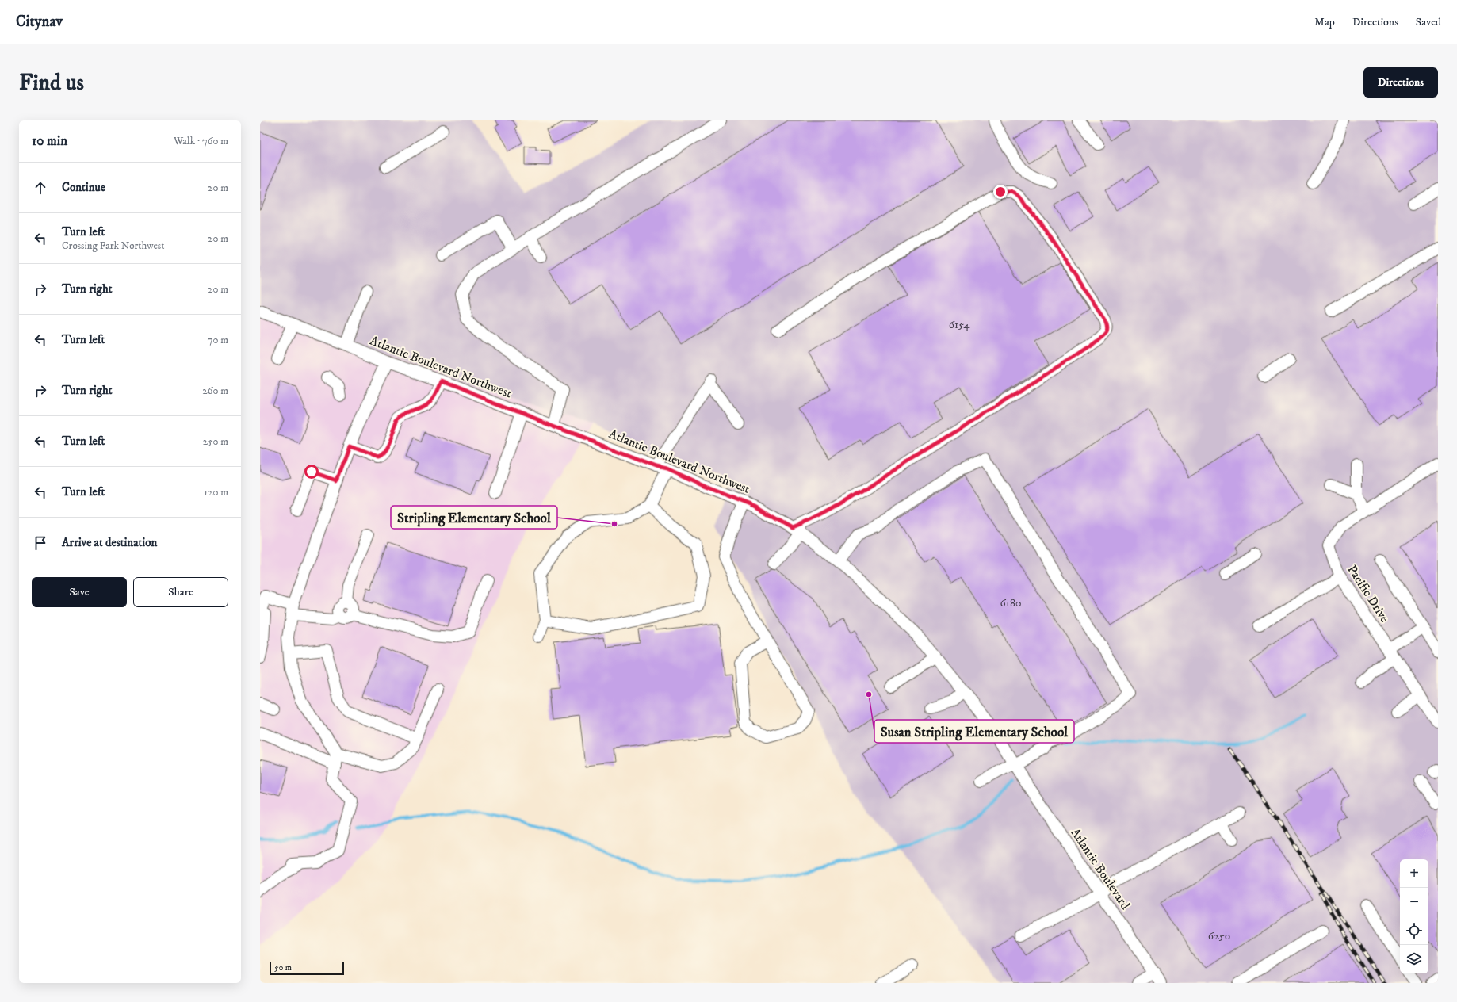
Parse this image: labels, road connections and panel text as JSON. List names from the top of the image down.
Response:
{
  "streets": {
    "street": ["Atlantic Boulevard Northwest", "Pacific Drive", "Atlantic Boulevard"]
  },
  "crossings": [
    ["Atlantic Boulevard Northwest", "Atlantic Boulevard"]
  ],
  "places": ["Stripling Elementary School", "Susan Stripling Elementary School"],
  "house_numbers": ["6154", "6180", "6250"],
  "scale_bar": "50 m",
  "page": {
    "header": "Citynav",
    "nav": ["Map", "Directions", "Saved"],
    "buttons": [
      "Directions",
      ["Save", "Share"]
    ],
    "title": "Find us",
    "heading": ["10 min", "Walk · 760 m"],
    "list": [
      ["Continue", "20 m"],
      ["Turn left", "Crossing Park Northwest", "20 m"],
      ["Turn right", "20 m"],
      ["Turn left", "70 m"],
      ["Turn right", "260 m"],
      ["Turn left", "250 m"],
      ["Turn left", "120 m"],
      "Arrive at destination"
    ],
    "map_buttons": ["+", "−"],
    "scale": "50 m"
  }
}
